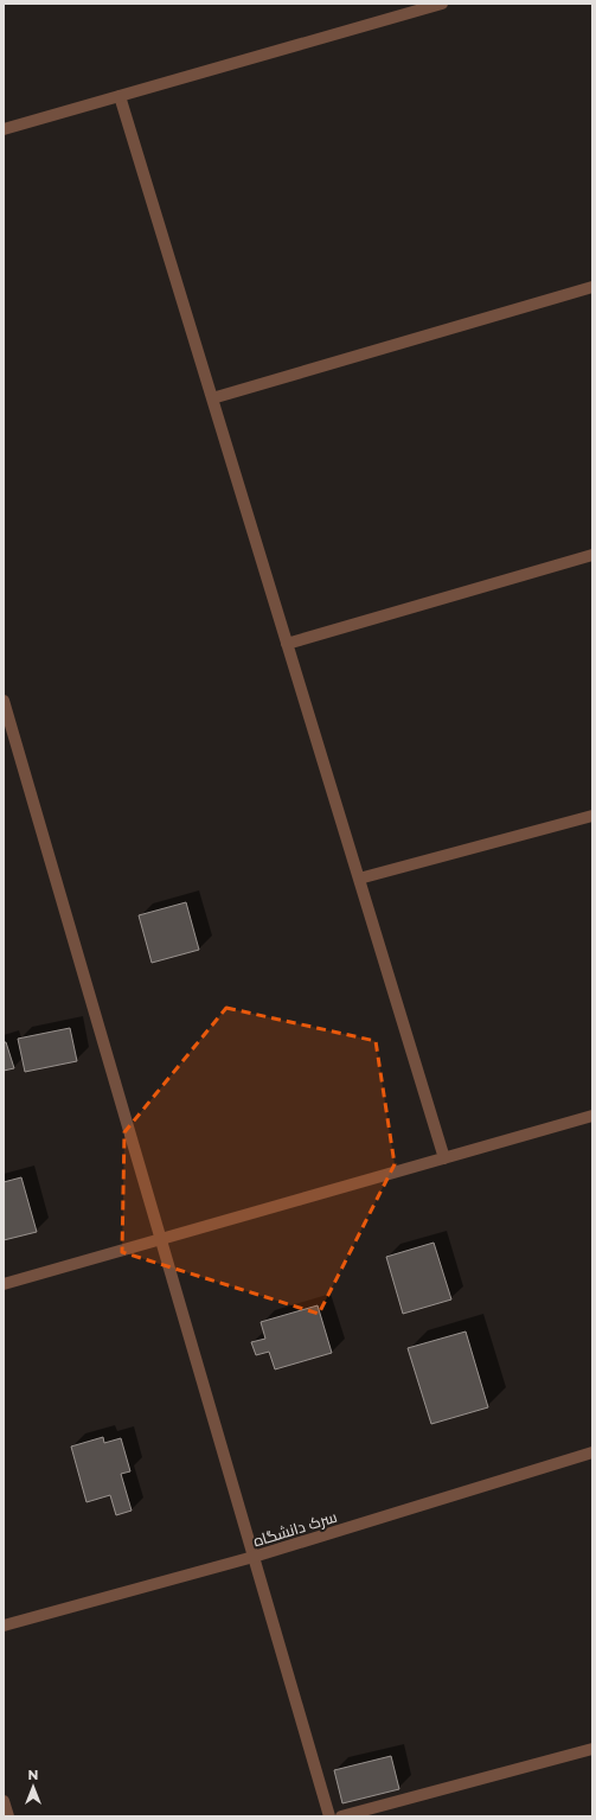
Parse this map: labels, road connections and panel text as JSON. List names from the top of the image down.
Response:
{
  "streets": {
    "street": ["سرک دانشگاه"]
  },
  "north": "top"
}
